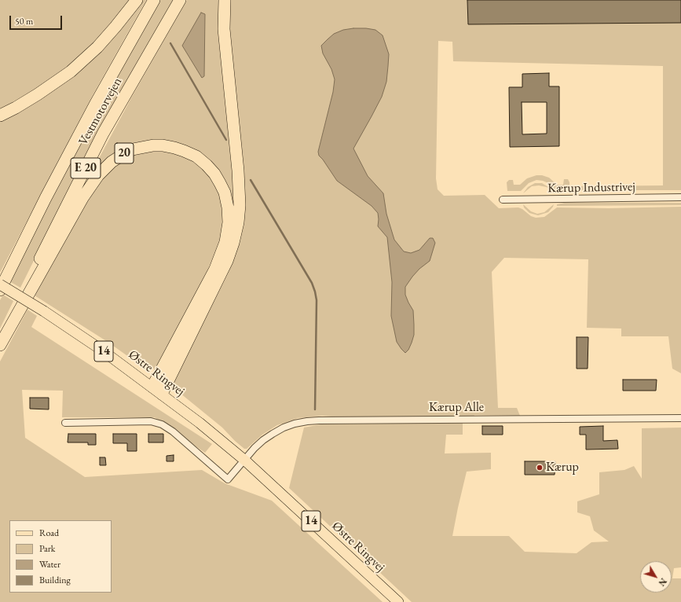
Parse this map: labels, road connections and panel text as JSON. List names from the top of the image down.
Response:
{
  "streets": {
    "highway": ["Vestmotorvejen", "20", "E 20"],
    "main road": ["14", "Østre Ringvej"],
    "street": ["Kærup Industrivej", "Kærup Alle"]
  },
  "crossings": [
    ["20", "Østre Ringvej"],
    ["Østre Ringvej", "Kærup Alle"]
  ],
  "places": ["Kærup"],
  "legend": [
    "Road",
    "Park",
    "Water",
    "Building"
  ],
  "scale_bar": "50 m",
  "north": "bottom right"
}
